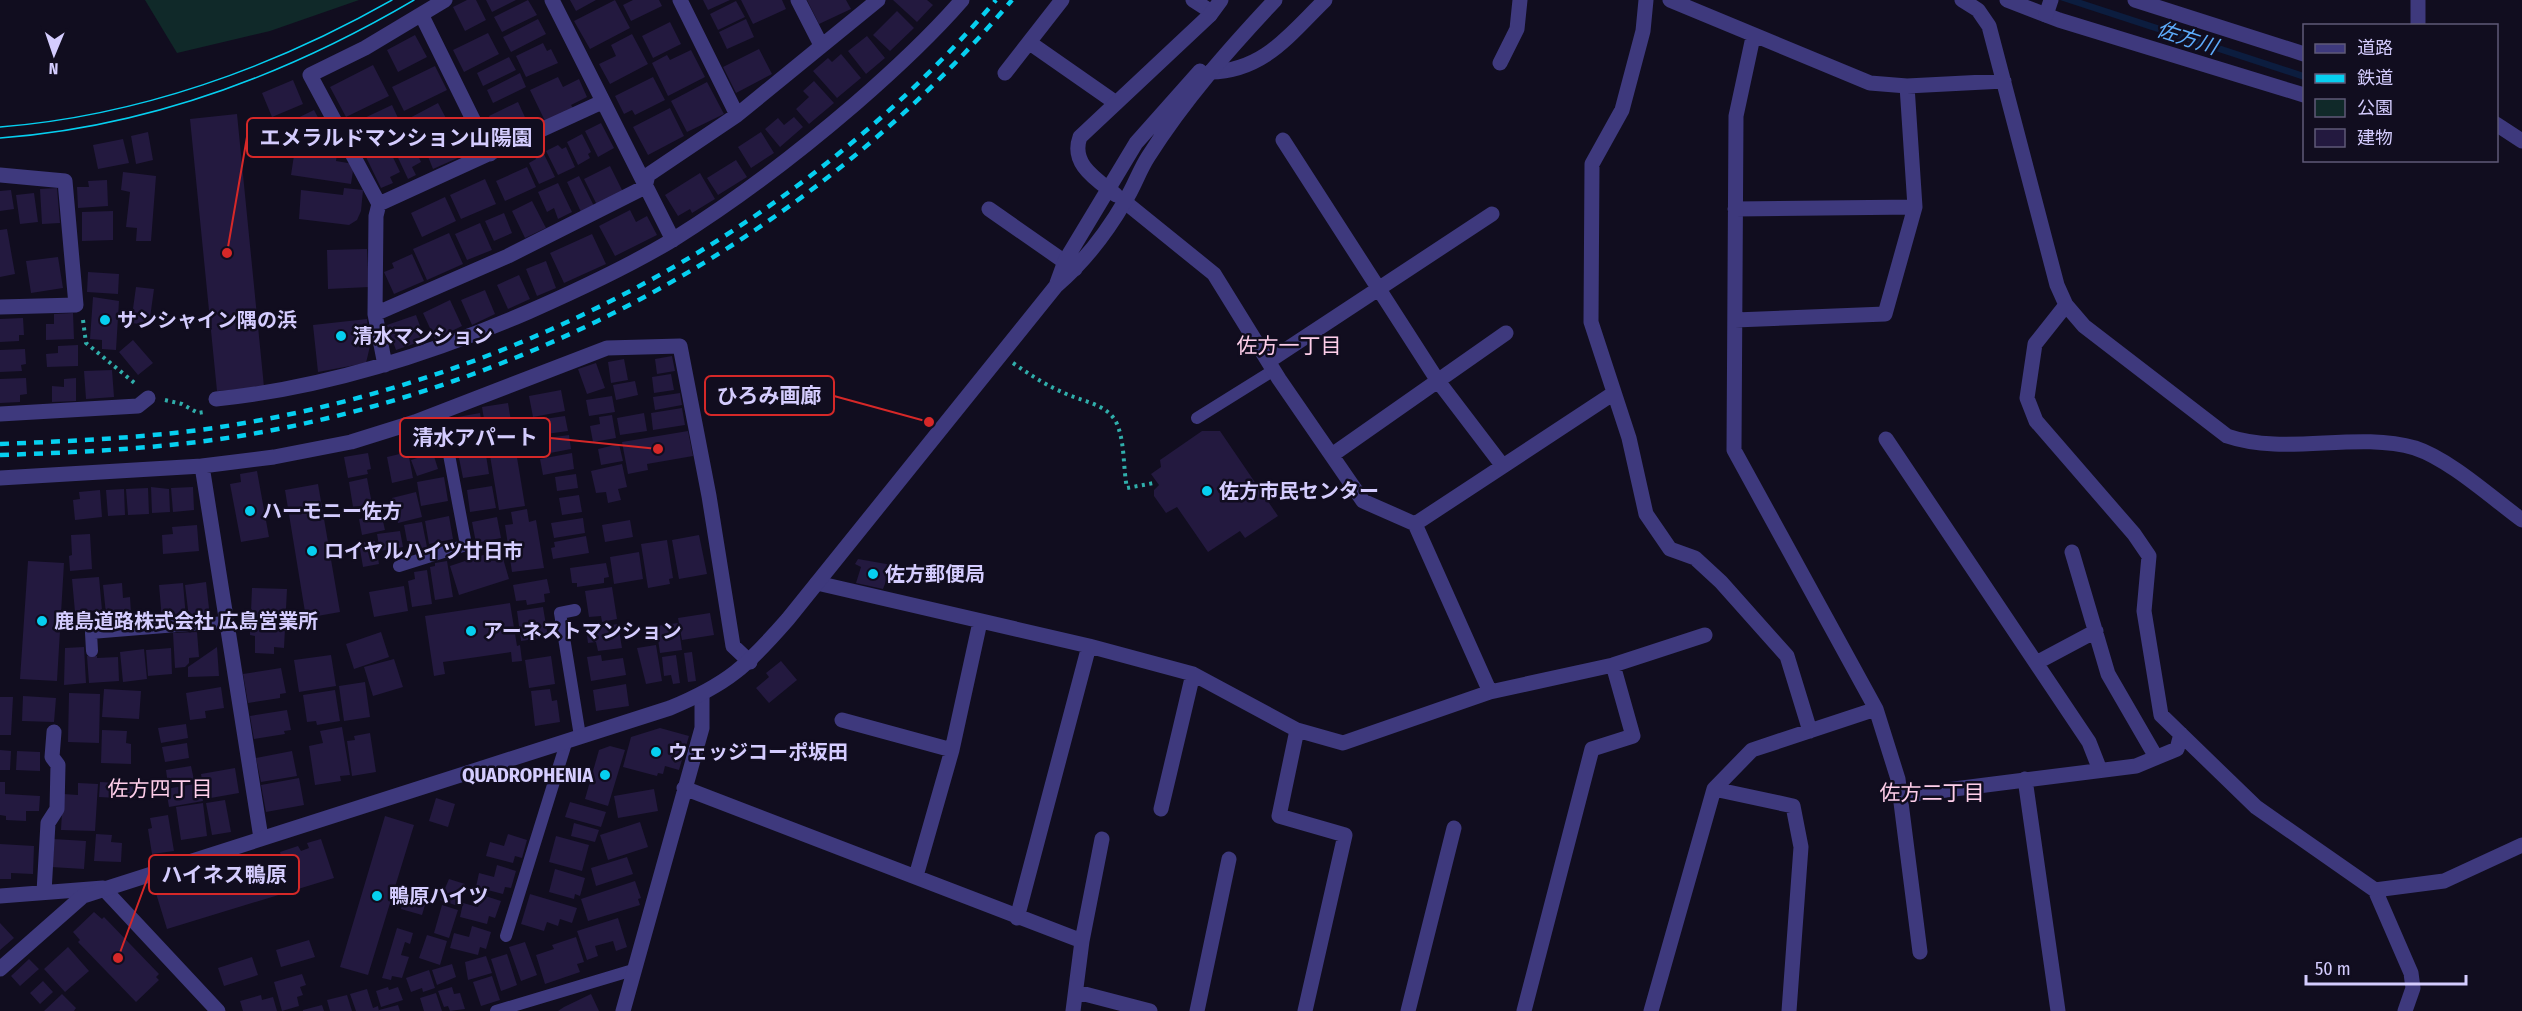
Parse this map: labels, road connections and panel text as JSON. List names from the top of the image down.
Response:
{
  "districts": ["佐方一丁目", "佐方四丁目", "佐方二丁目"],
  "water": ["佐方川"],
  "places": [
    "エメラルドマンション山陽園",
    "サンシャイン隅の浜",
    "清水マンション",
    "ひろみ画廊",
    "清水アパート",
    "佐方市民センター",
    "ハーモニー佐方",
    "ロイヤルハイツ廿日市",
    "佐方郵便局",
    "鹿島道路株式会社 広島営業所",
    "アーネストマンション",
    "ウェッジコーポ坂田",
    "QUADROPHENIA",
    "鴨原ハイツ",
    "ハイネス鴨原"
  ],
  "legend": [
    "道路",
    "鉄道",
    "公園",
    "建物"
  ],
  "scale_bar": "50 m",
  "north": "bottom"
}
